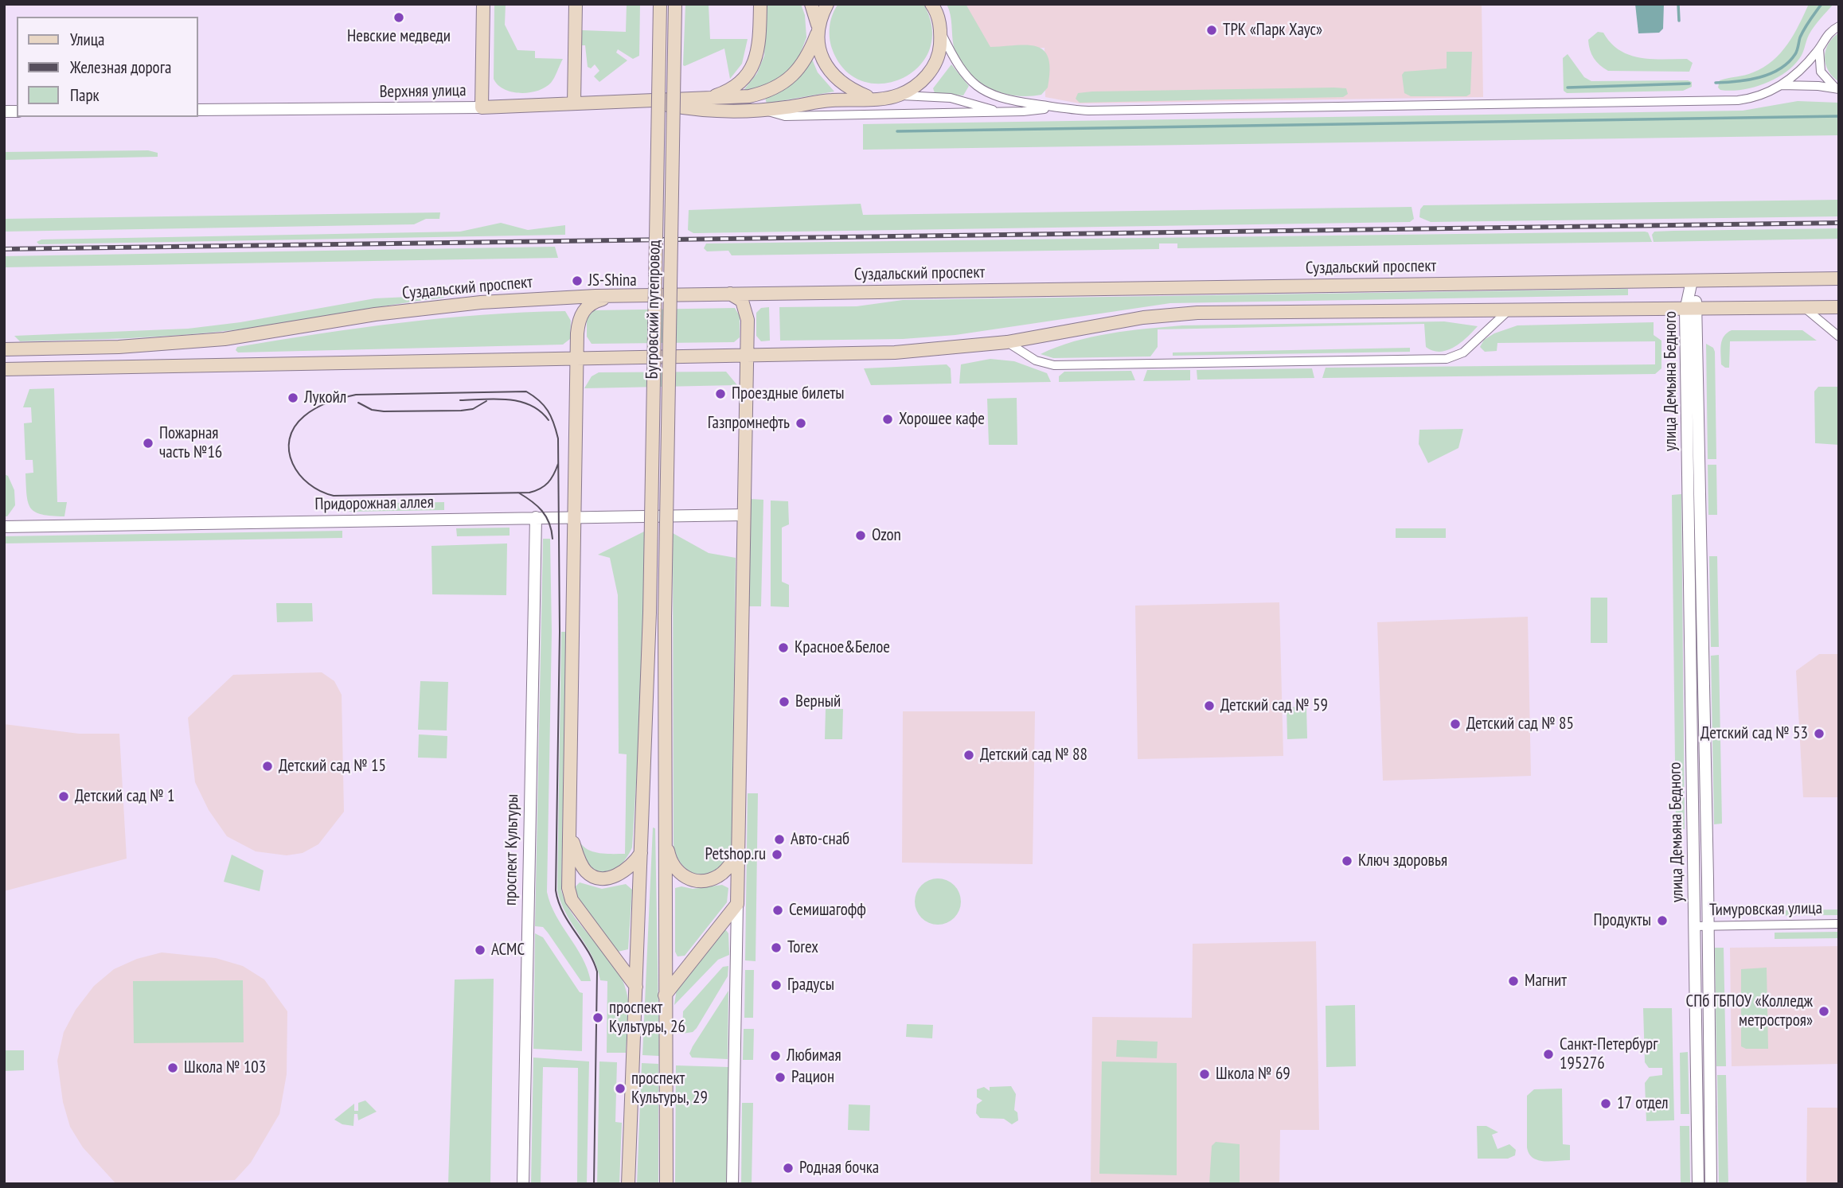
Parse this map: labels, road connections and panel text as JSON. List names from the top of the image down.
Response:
{
  "streets": {
    "main road": ["Верхняя улица", "Суздальский проспект", "Бугровский путепровод"],
    "street": [
      "улица Демьяна Бедного",
      "Придорожная аллея",
      "проспект Культуры",
      "Тимуровская улица"
    ]
  },
  "crossings": [
    ["Суздальский проспект", "улица Демьяна Бедного"],
    ["улица Демьяна Бедного", "Тимуровская улица"],
    ["Придорожная аллея", "проспект Культуры"]
  ],
  "places": [
    "Невские медведи",
    "ТРК «Парк Хаус»",
    "JS-Shina",
    "Проездные билеты",
    "Лукойл",
    "Хорошее кафе",
    "Газпромнефть",
    "Пожарная часть №16",
    "Ozon",
    "Красное&Белое",
    "Верный",
    "Детский сад № 59",
    "Детский сад № 85",
    "Детский сад № 53",
    "Детский сад № 88",
    "Детский сад № 15",
    "Детский сад № 1",
    "Авто-снаб",
    "Petshop.ru",
    "Ключ здоровья",
    "Семишагофф",
    "Продукты",
    "Torex",
    "АСМС",
    "Магнит",
    "Градусы",
    "СПб ГБПОУ «Колледж метростроя»",
    "проспект Культуры, 26",
    "Санкт-Петербург 195276",
    "Любимая",
    "Школа № 103",
    "Школа № 69",
    "Рацион",
    "проспект Культуры, 29",
    "17 отдел",
    "Родная бочка"
  ],
  "legend": ["Улица", "Железная дорога", "Парк"]
}
